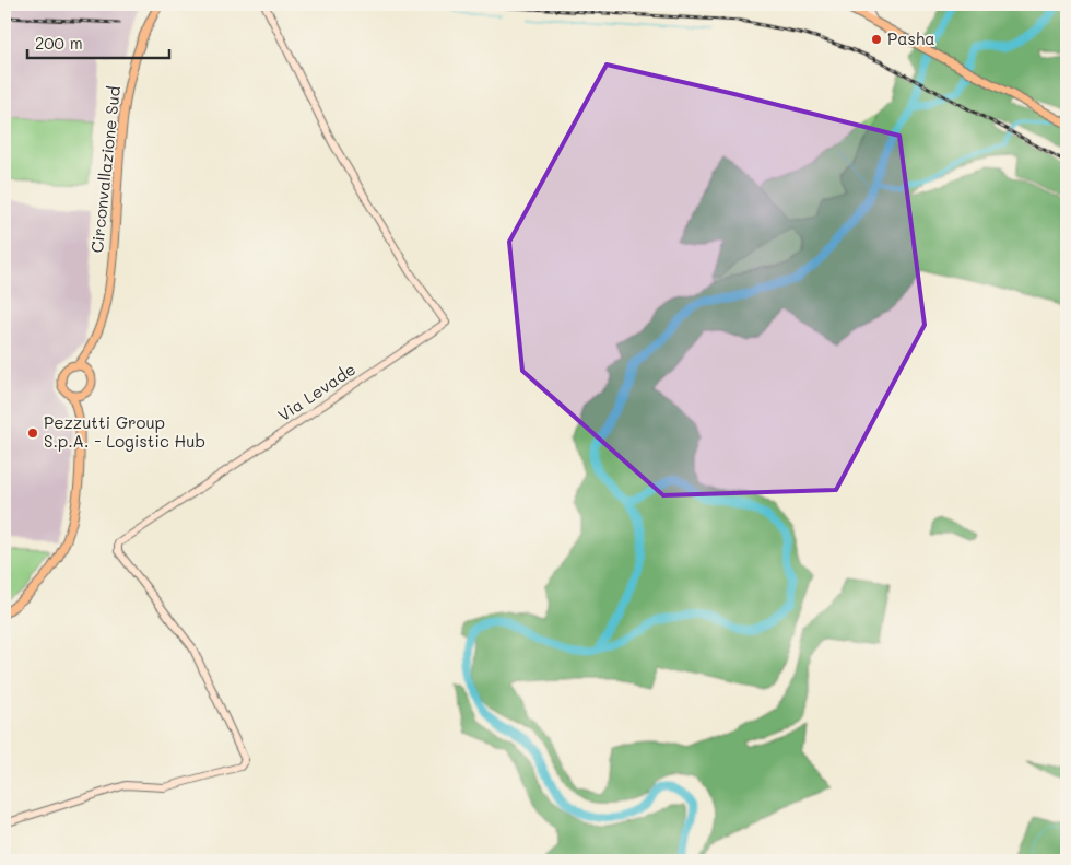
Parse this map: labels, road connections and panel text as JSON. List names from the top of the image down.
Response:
{
  "streets": {
    "main road": ["Circonvallazione Sud"],
    "street": ["Via Levade"]
  },
  "places": ["Pasha", "Pezzutti Group S.p.A. - Logistic Hub"],
  "scale_bar": "200 m"
}
